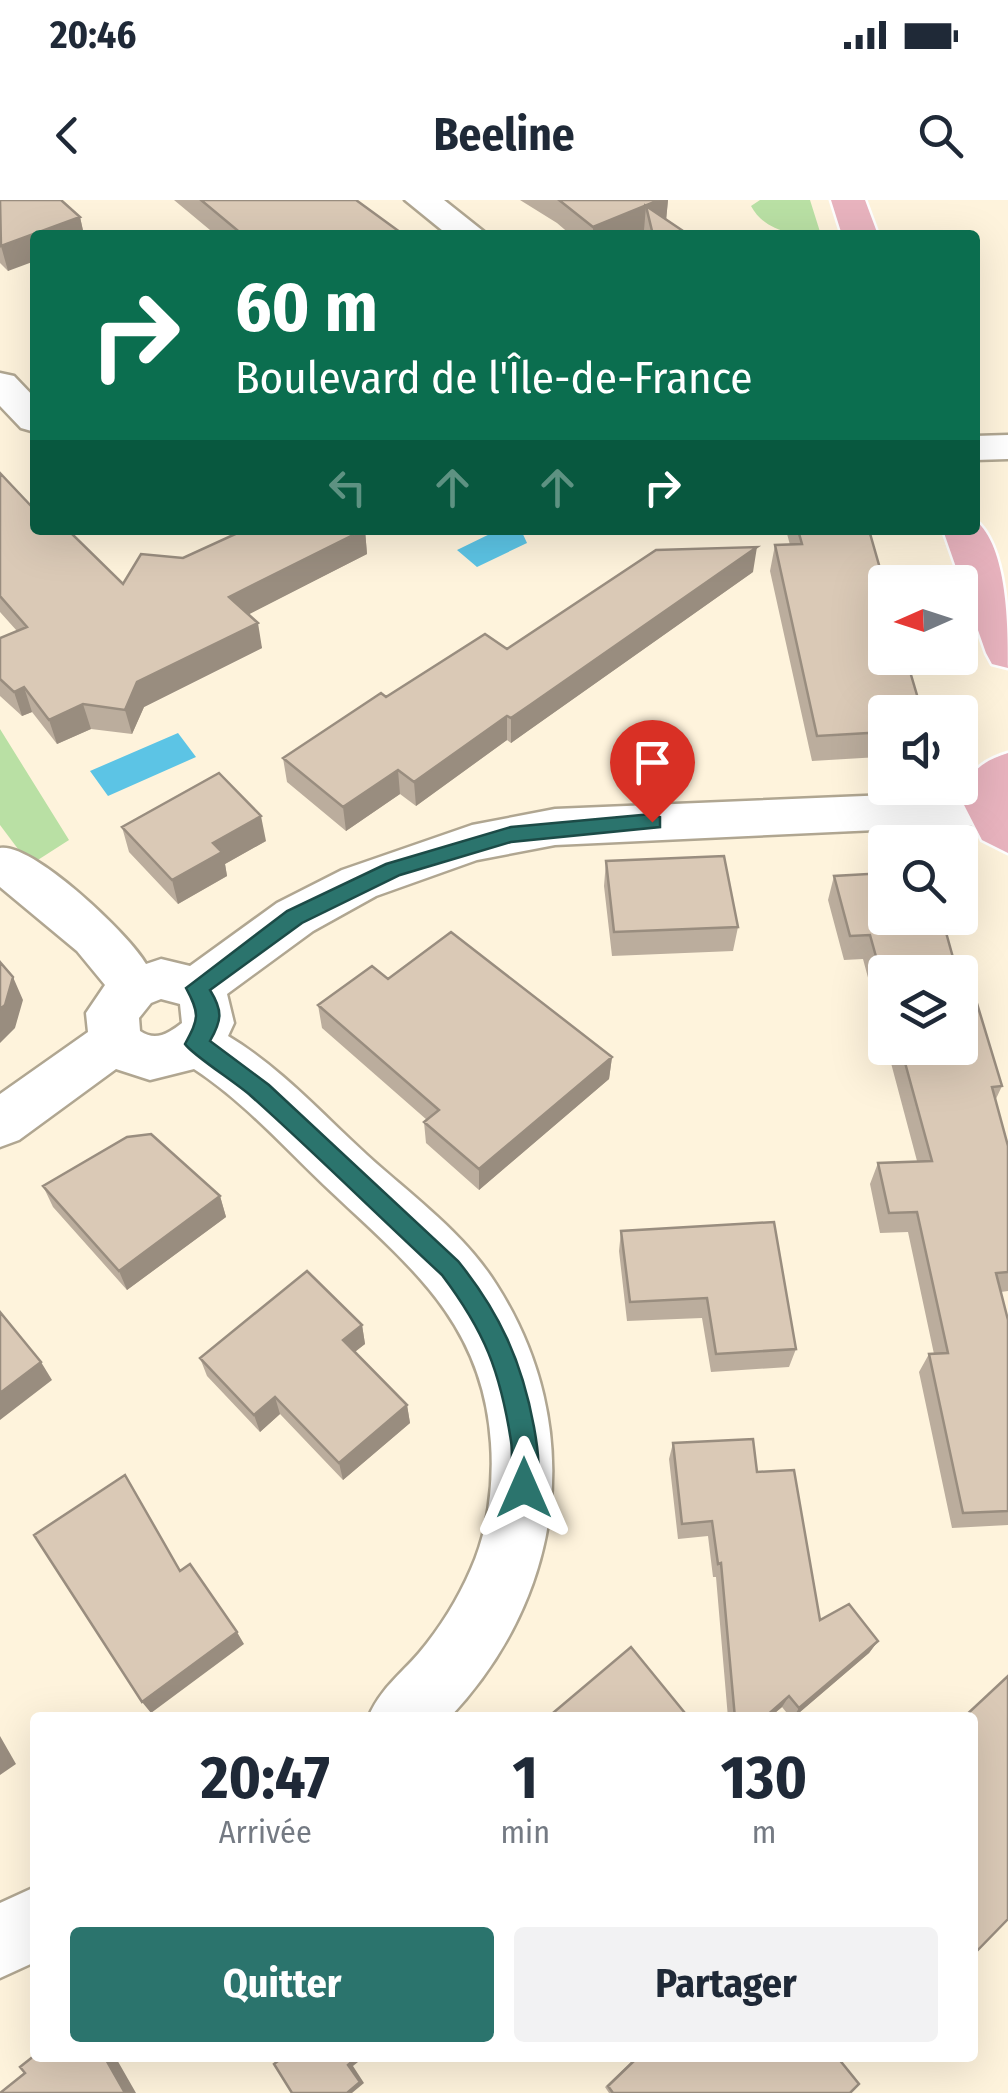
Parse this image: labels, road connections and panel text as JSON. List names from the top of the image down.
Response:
{
  "north": "left",
  "page": {
    "status": "20:46",
    "header": "Beeline",
    "turn": ["60 m", "Boulevard de l'Île-de-France"],
    "eta": [
      "20:47",
      "Arrivée",
      "1",
      "min",
      "130",
      "m"
    ],
    "buttons": ["Quitter", "Partager"]
  }
}
